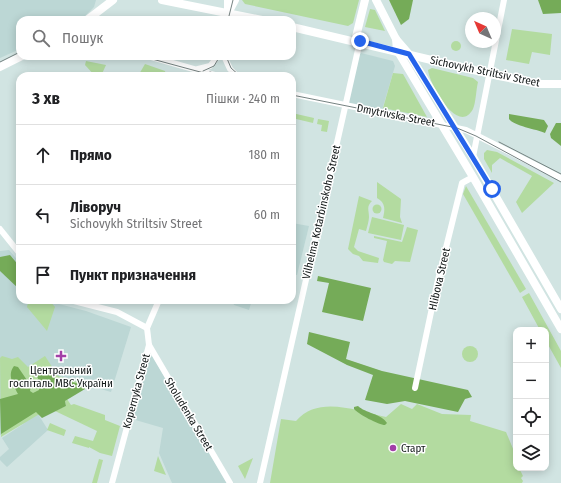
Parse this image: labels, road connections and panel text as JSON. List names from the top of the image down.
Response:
{
  "streets": {
    "main road": ["Sichovykh Striltsiv Street"],
    "street": [
      "Dmytrivska Street",
      "Vilhelma Kotarbinskoho Street",
      "Hlibova Street",
      "Kopernyka Street",
      "Sholudenka Street"
    ]
  },
  "crossings": [
    ["Sichovykh Striltsiv Street", "Vilhelma Kotarbinskoho Street"],
    ["Dmytrivska Street", "Vilhelma Kotarbinskoho Street"],
    ["Kopernyka Street", "Sholudenka Street"]
  ],
  "places": {
    "health": ["Центральний госпіталь МВС України"],
    "other": ["Старт"]
  },
  "north": "top left",
  "page": {
    "search": "Пошук",
    "heading": ["3 хв", "Пішки · 240 m"],
    "list": [
      ["Прямо", "180 m"],
      ["Ліворуч", "Sichovykh Striltsiv Street", "60 m"],
      "Пункт призначення"
    ],
    "map_buttons": ["+", "−"]
  }
}
